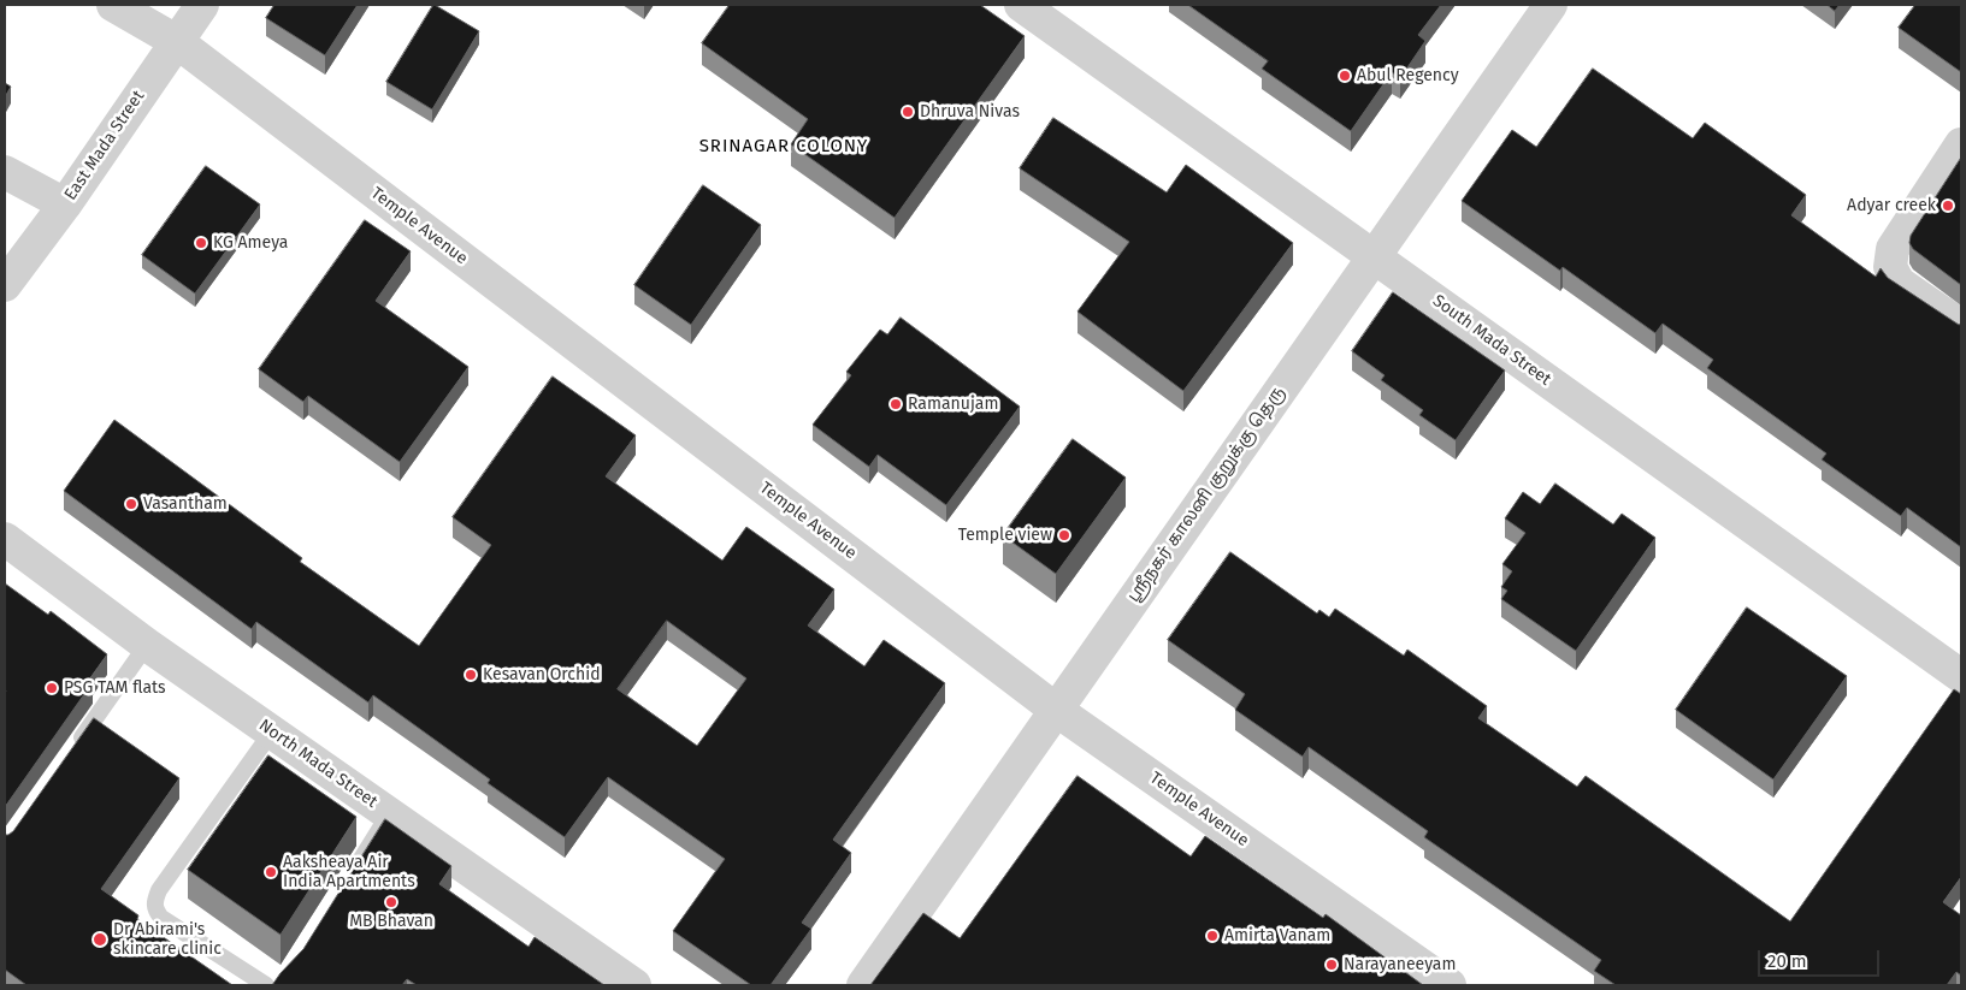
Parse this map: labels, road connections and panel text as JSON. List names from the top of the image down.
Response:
{
  "streets": {
    "street": [
      "East Mada Street",
      "Temple Avenue",
      "South Mada Street",
      "ஸ்ரீநகர் காலனி குறுக்கு தெரு",
      "North Mada Street"
    ]
  },
  "crossings": [
    ["East Mada Street", "Temple Avenue"],
    ["Temple Avenue", "ஸ்ரீநகர் காலனி குறுக்கு தெரு"],
    ["South Mada Street", "ஸ்ரீநகர் காலனி குறுக்கு தெரு"]
  ],
  "districts": ["SRINAGAR COLONY"],
  "places": [
    "Abul Regency",
    "Dhruva Nivas",
    "Adyar creek",
    "KG Ameya",
    "Ramanujam",
    "Vasantham",
    "Temple view",
    "Kesavan Orchid",
    "PSG TAM flats",
    "Aaksheaya Air India Apartments",
    "MB Bhavan",
    "Amirta Vanam",
    "Dr Abirami's skincare clinic",
    "Narayaneeyam"
  ],
  "scale_bar": "20 m"
}
